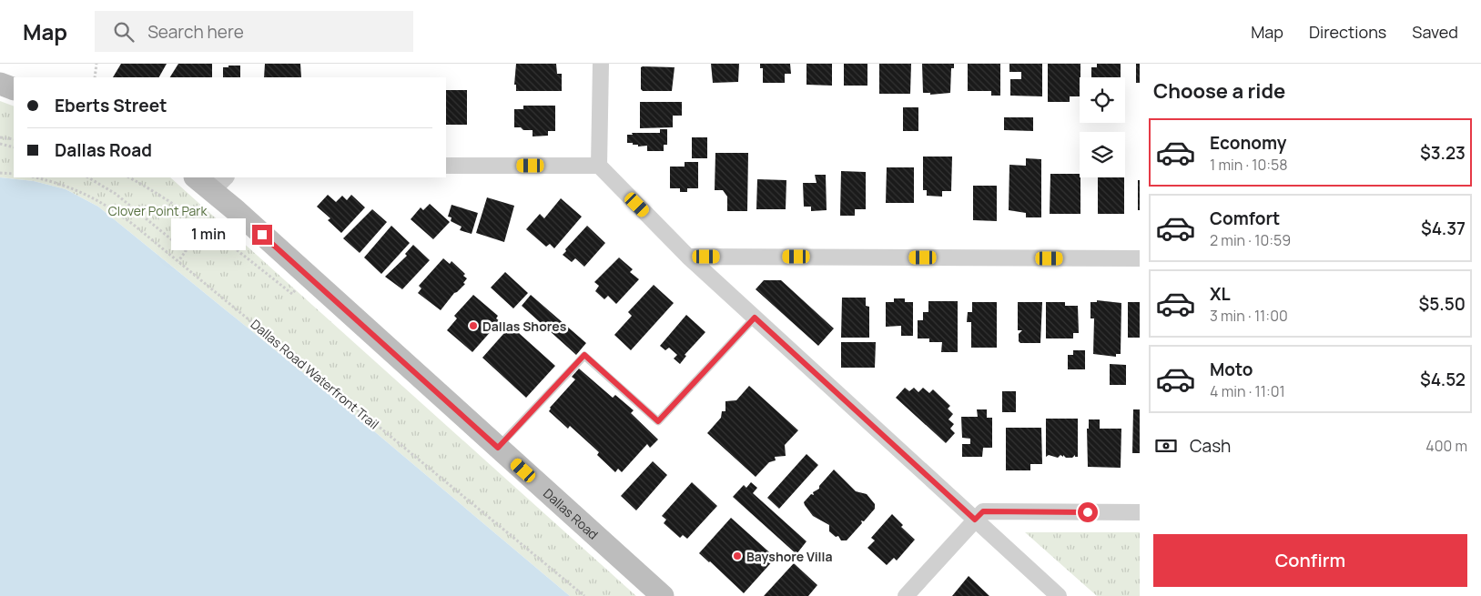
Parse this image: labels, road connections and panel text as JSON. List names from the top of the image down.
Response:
{
  "streets": {
    "main road": ["Dallas Road"],
    "path": ["Dallas Road Waterfront Trail"]
  },
  "parks": ["Clover Point Park"],
  "places": ["Dallas Shores", "Bayshore Villa"],
  "page": {
    "header": "Map",
    "search": "Search here",
    "nav": ["Map", "Directions", "Saved"],
    "heading": "Choose a ride",
    "banner": ["Eberts Street", "Dallas Road"],
    "list": [
      {
        "name": "Economy",
        "note": "1 min · 10:58",
        "value": "$3.23"
      },
      {
        "name": "Comfort",
        "note": "2 min · 10:59",
        "value": "$4.37"
      },
      {
        "name": "XL",
        "note": "3 min · 11:00",
        "value": "$5.50"
      },
      {
        "name": "Moto",
        "note": "4 min · 11:01",
        "value": "$4.52"
      }
    ],
    "bubble": "1 min",
    "pay": ["Cash", "400 m"],
    "buttons": "Confirm"
  }
}
